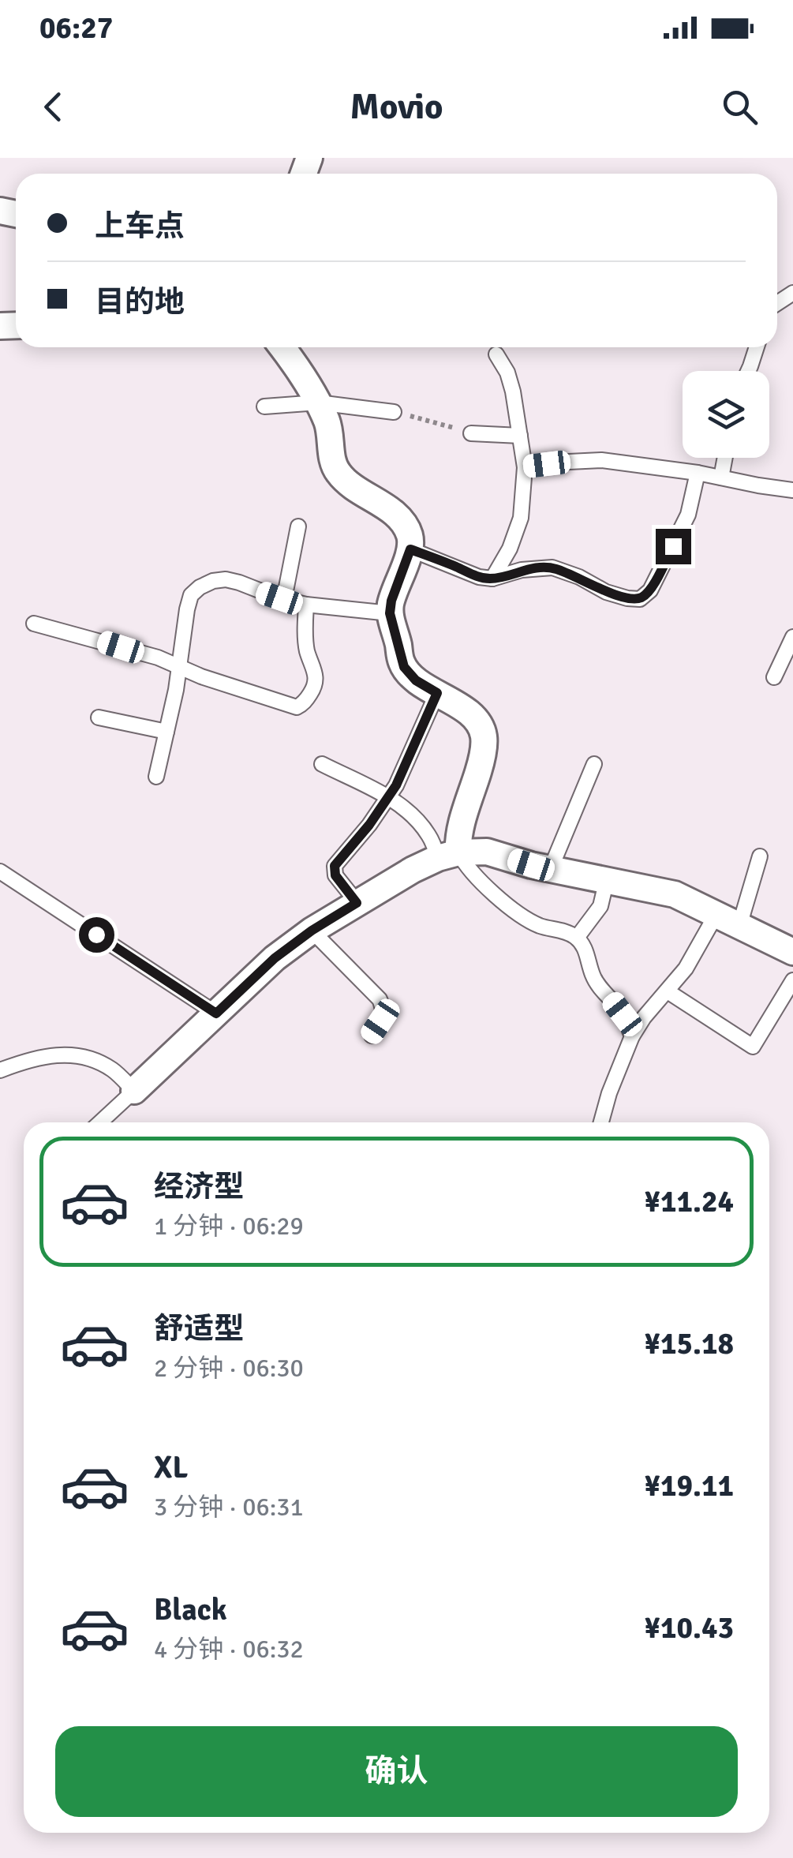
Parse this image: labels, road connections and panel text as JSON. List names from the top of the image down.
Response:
{
  "page": {
    "status": "06:27",
    "header": "Movio",
    "banner": ["上车点", "目的地"],
    "list": [
      {
        "name": "经济型",
        "note": "1 分钟 · 06:29",
        "value": "¥11.24"
      },
      {
        "name": "舒适型",
        "note": "2 分钟 · 06:30",
        "value": "¥15.18"
      },
      {
        "name": "XL",
        "note": "3 分钟 · 06:31",
        "value": "¥19.11"
      },
      {
        "name": "Black",
        "note": "4 分钟 · 06:32",
        "value": "¥10.43"
      }
    ],
    "buttons": "确认"
  }
}
